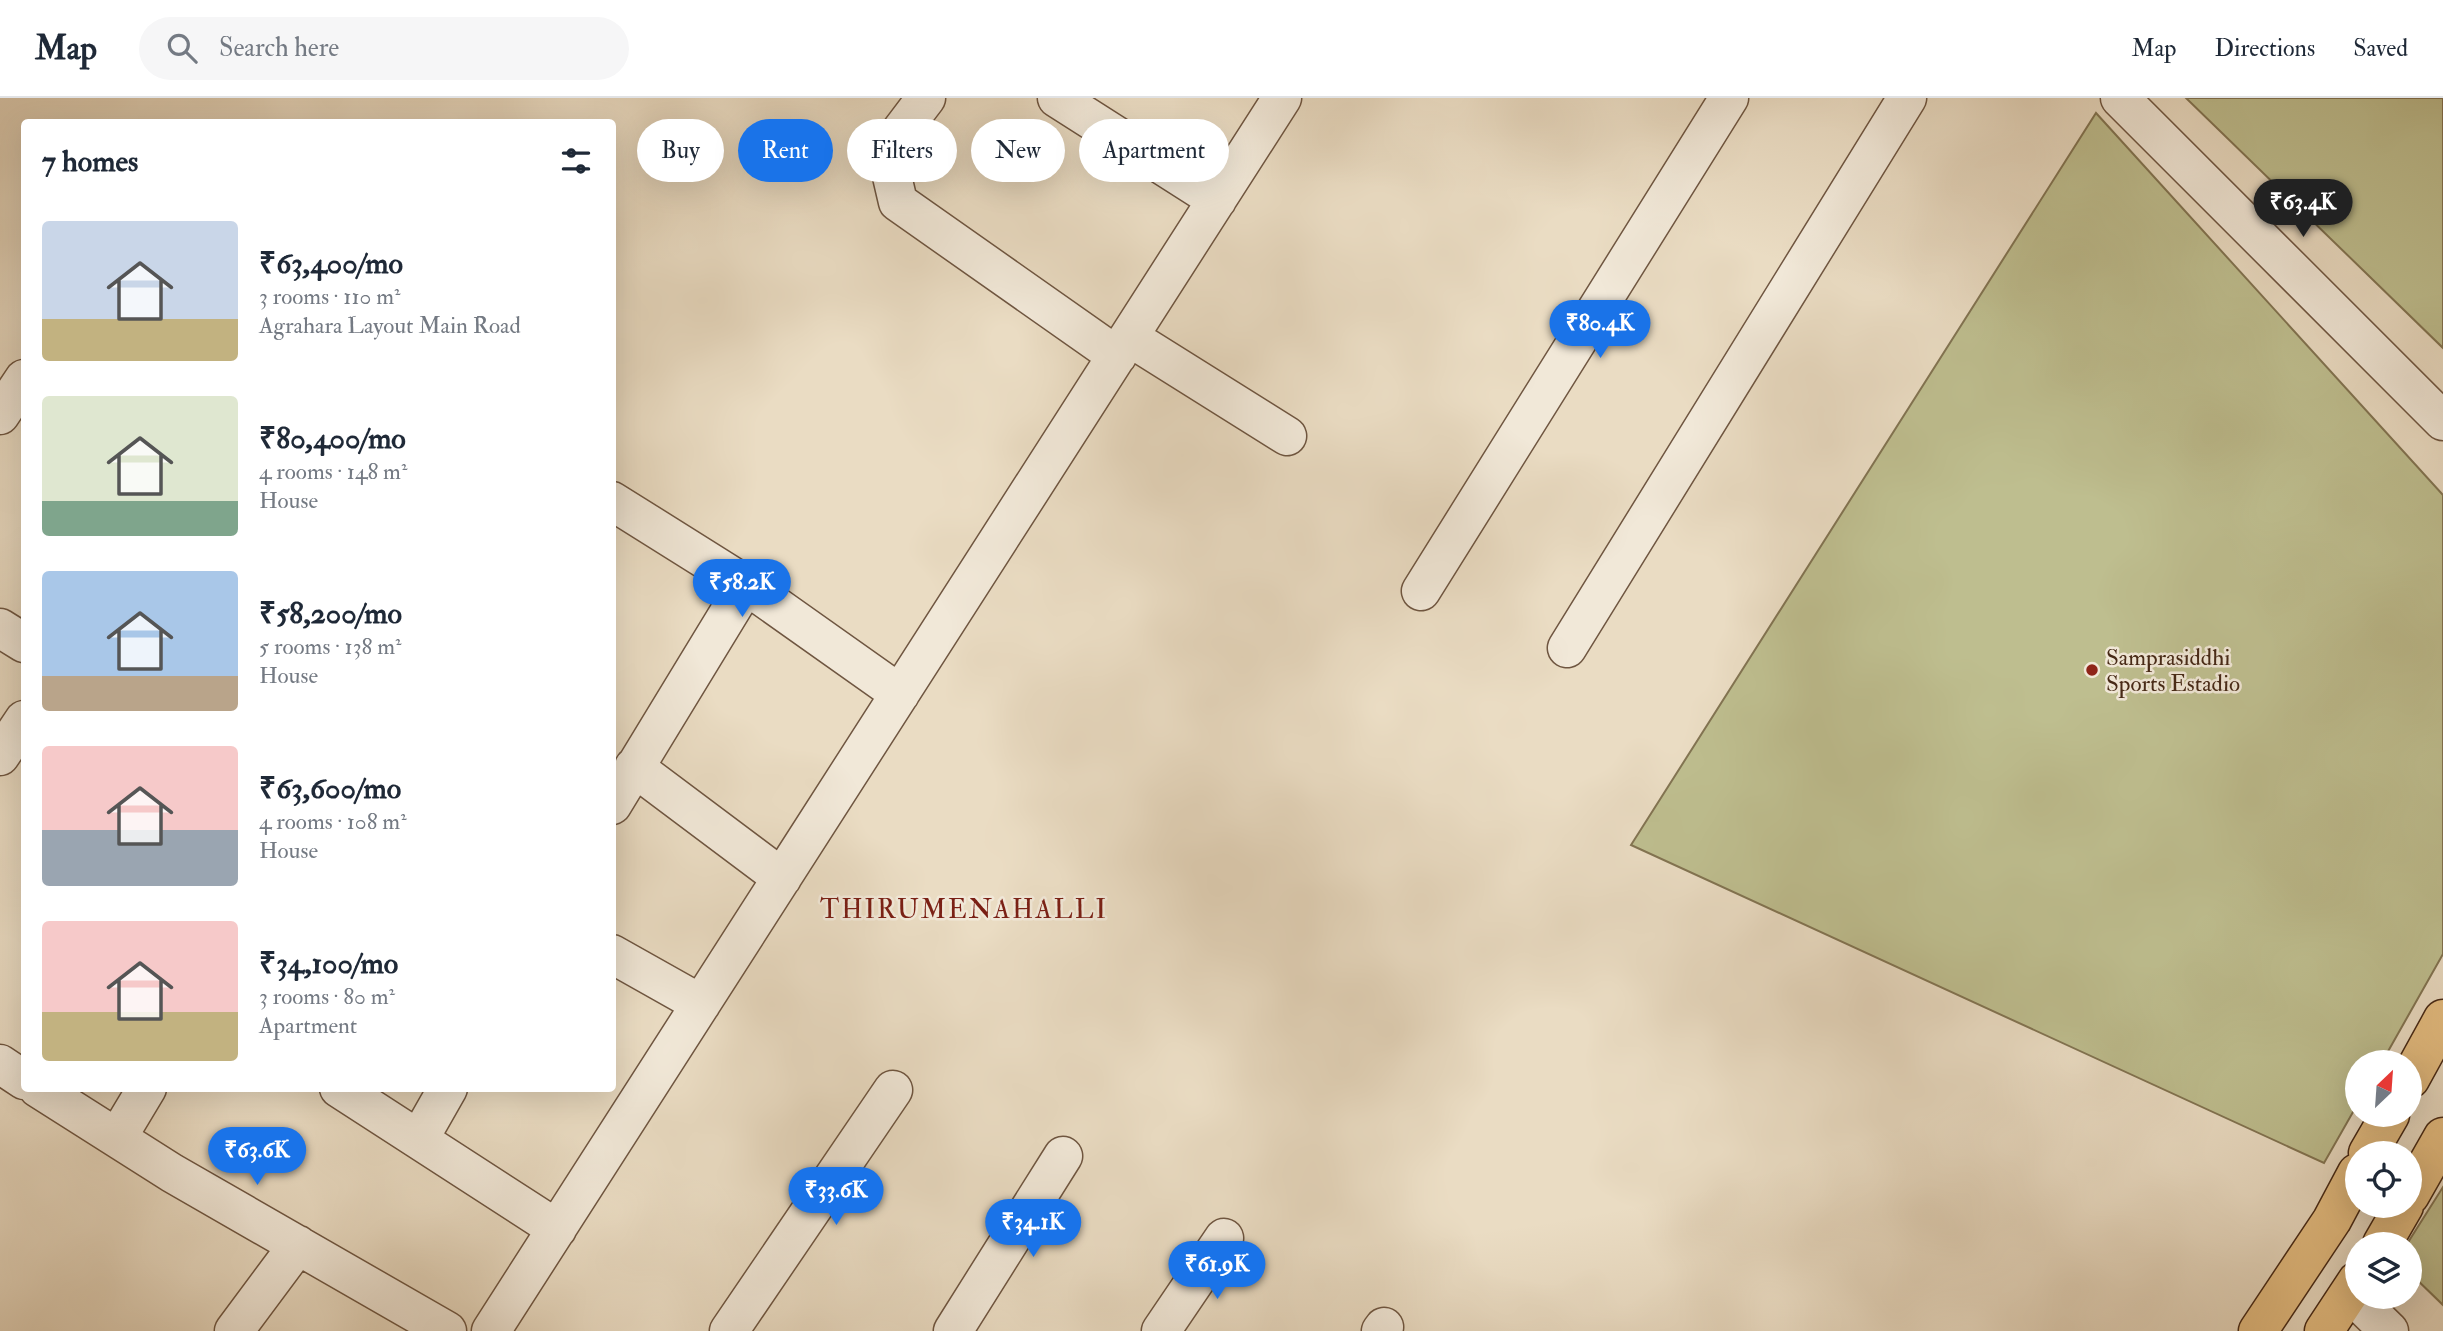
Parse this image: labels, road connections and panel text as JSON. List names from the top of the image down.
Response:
{
  "districts": ["THIRUMENAHALLI"],
  "places": ["Samprasiddhi Sports Estadio"],
  "north": "top right",
  "page": {
    "header": "Map",
    "search": "Search here",
    "nav": ["Map", "Directions", "Saved"],
    "chip": [
      "Buy",
      "Rent",
      "Filters",
      "New",
      "Apartment"
    ],
    "heading": "7 homes",
    "price": [
      "₹63.4K",
      "₹80.4K",
      "₹58.2K",
      "₹63.6K",
      "₹33.6K",
      "₹34.1K",
      "₹61.9K"
    ],
    "list": [
      {
        "name": "₹63,400/mo",
        "note": "3 rooms · 110 m² · Agrahara Layout Main Road"
      },
      {
        "name": "₹80,400/mo",
        "note": "4 rooms · 148 m² · House"
      },
      {
        "name": "₹58,200/mo",
        "note": "5 rooms · 138 m² · House"
      },
      {
        "name": "₹63,600/mo",
        "note": "4 rooms · 108 m² · House"
      },
      {
        "name": "₹34,100/mo",
        "note": "3 rooms · 80 m² · Apartment"
      }
    ]
  }
}
